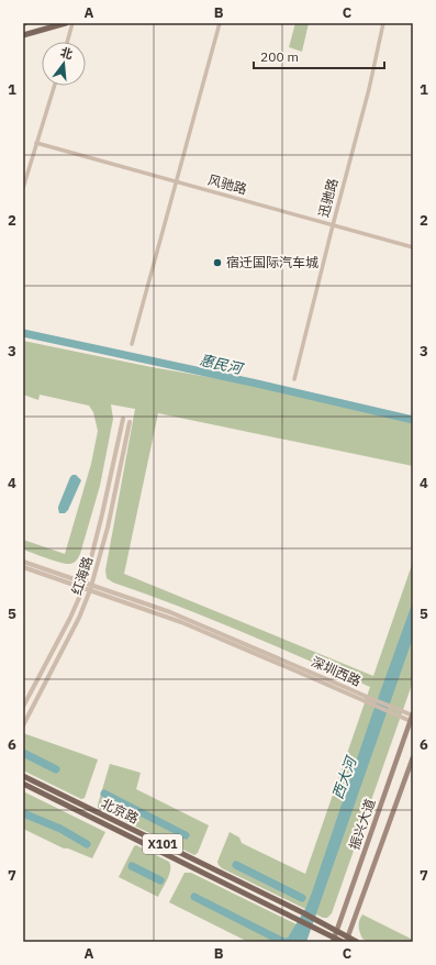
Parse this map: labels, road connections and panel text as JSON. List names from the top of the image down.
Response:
{
  "streets": {
    "main road": ["北京路", "振兴大道", "X101"],
    "street": [
      "风驰路",
      "迅驰路",
      "红海路",
      "深圳西路"
    ]
  },
  "crossings": [
    ["风驰路", "迅驰路"],
    ["红海路", "深圳西路"],
    ["北京路", "振兴大道"]
  ],
  "water": ["惠民河", "西大河"],
  "places": ["宿迁国际汽车城"],
  "scale_bar": "200 m",
  "north": "top",
  "grid": {
    "columns": ["A", "B", "C"],
    "rows": [
      "1",
      "2",
      "3",
      "4",
      "5",
      "6",
      "7"
    ]
  }
}
